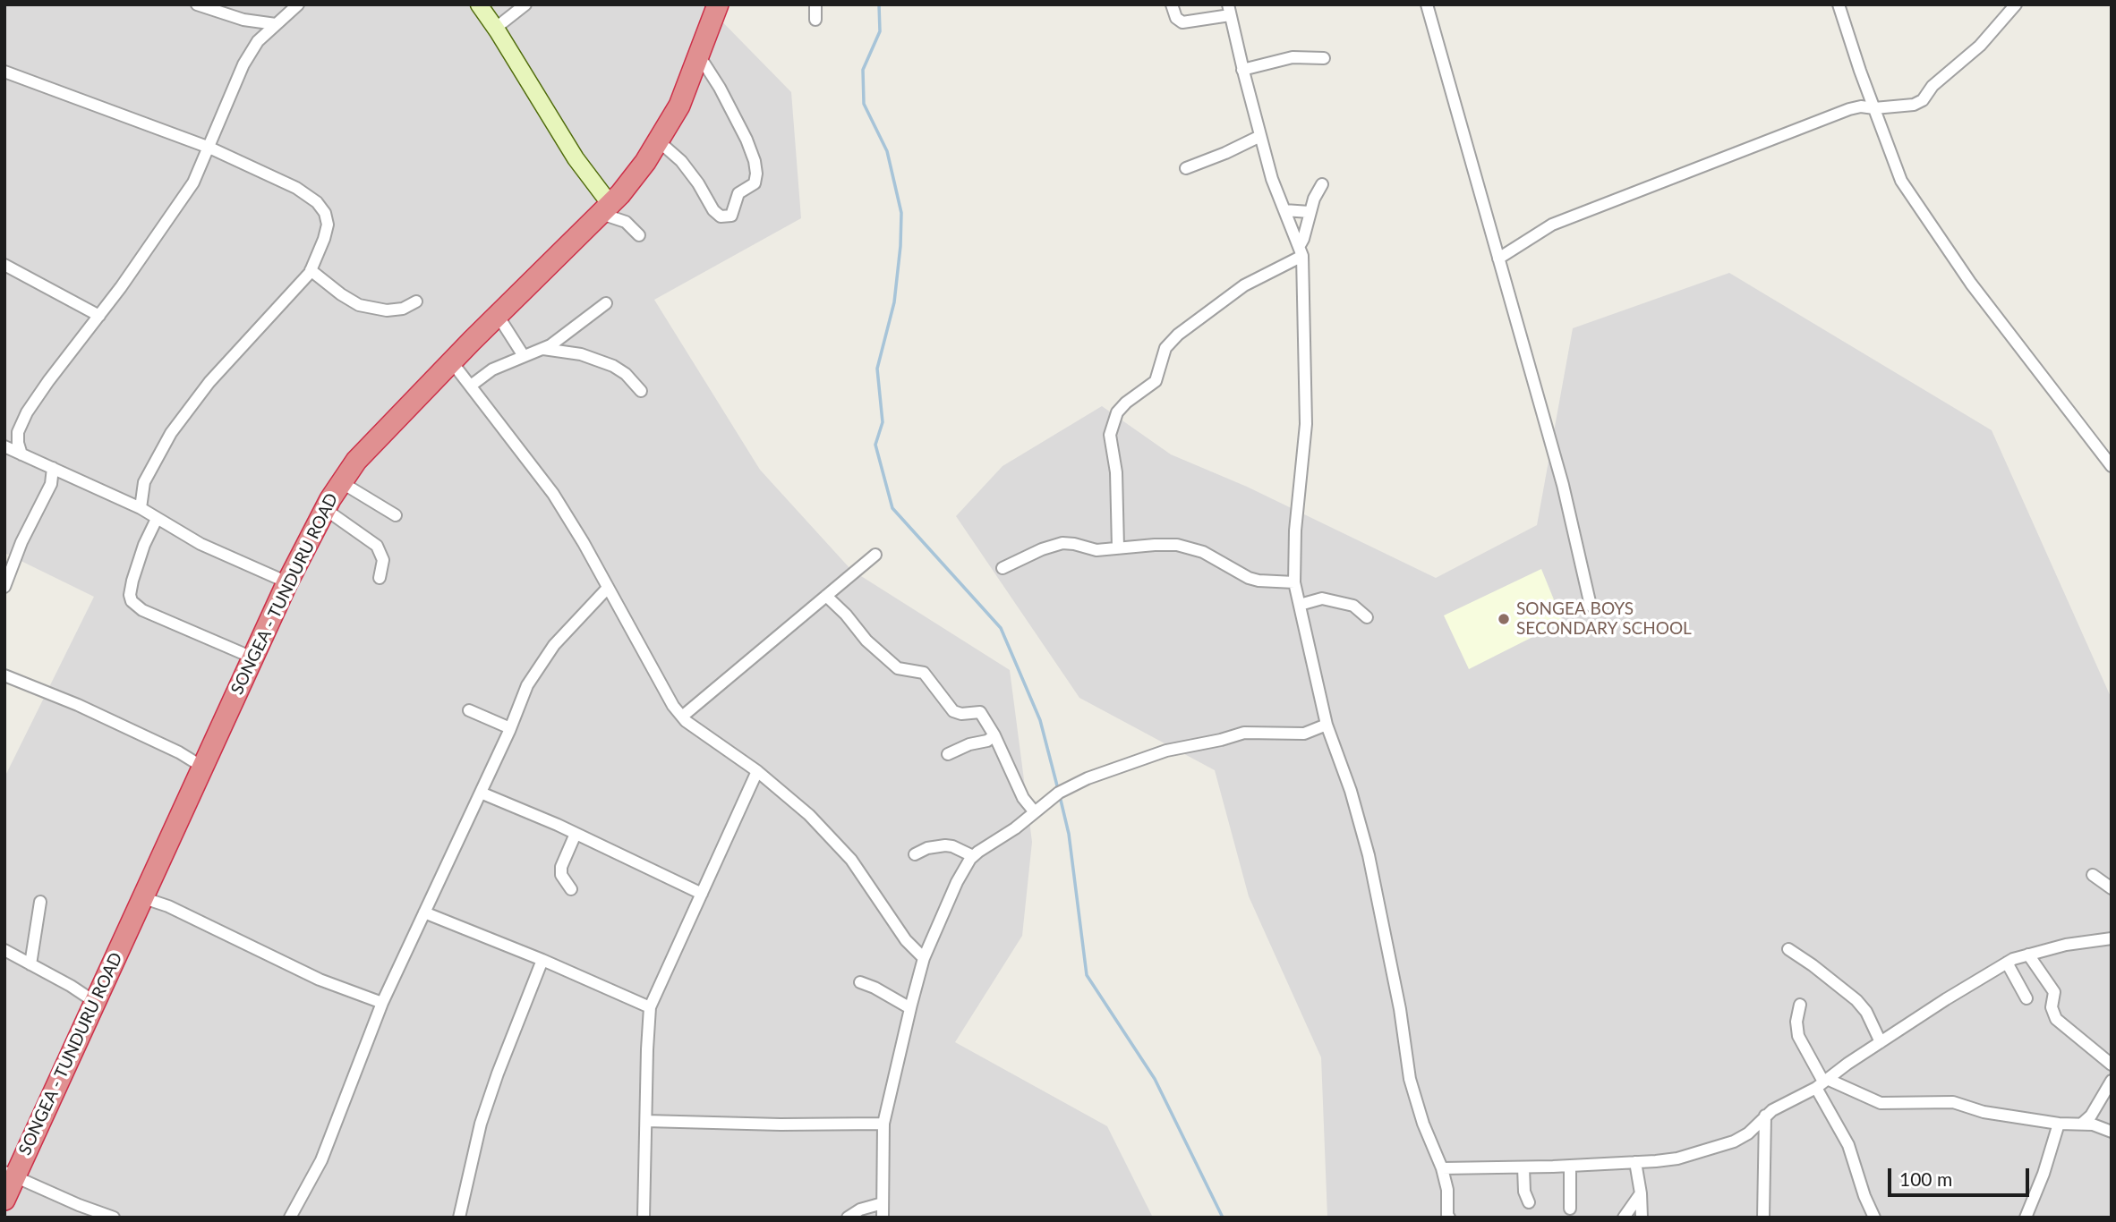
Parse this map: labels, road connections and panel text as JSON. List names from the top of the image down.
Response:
{
  "streets": {
    "highway": ["SONGEA - TUNDURU ROAD"]
  },
  "places": ["SONGEA BOYS SECONDARY SCHOOL"],
  "scale_bar": "100 m"
}
